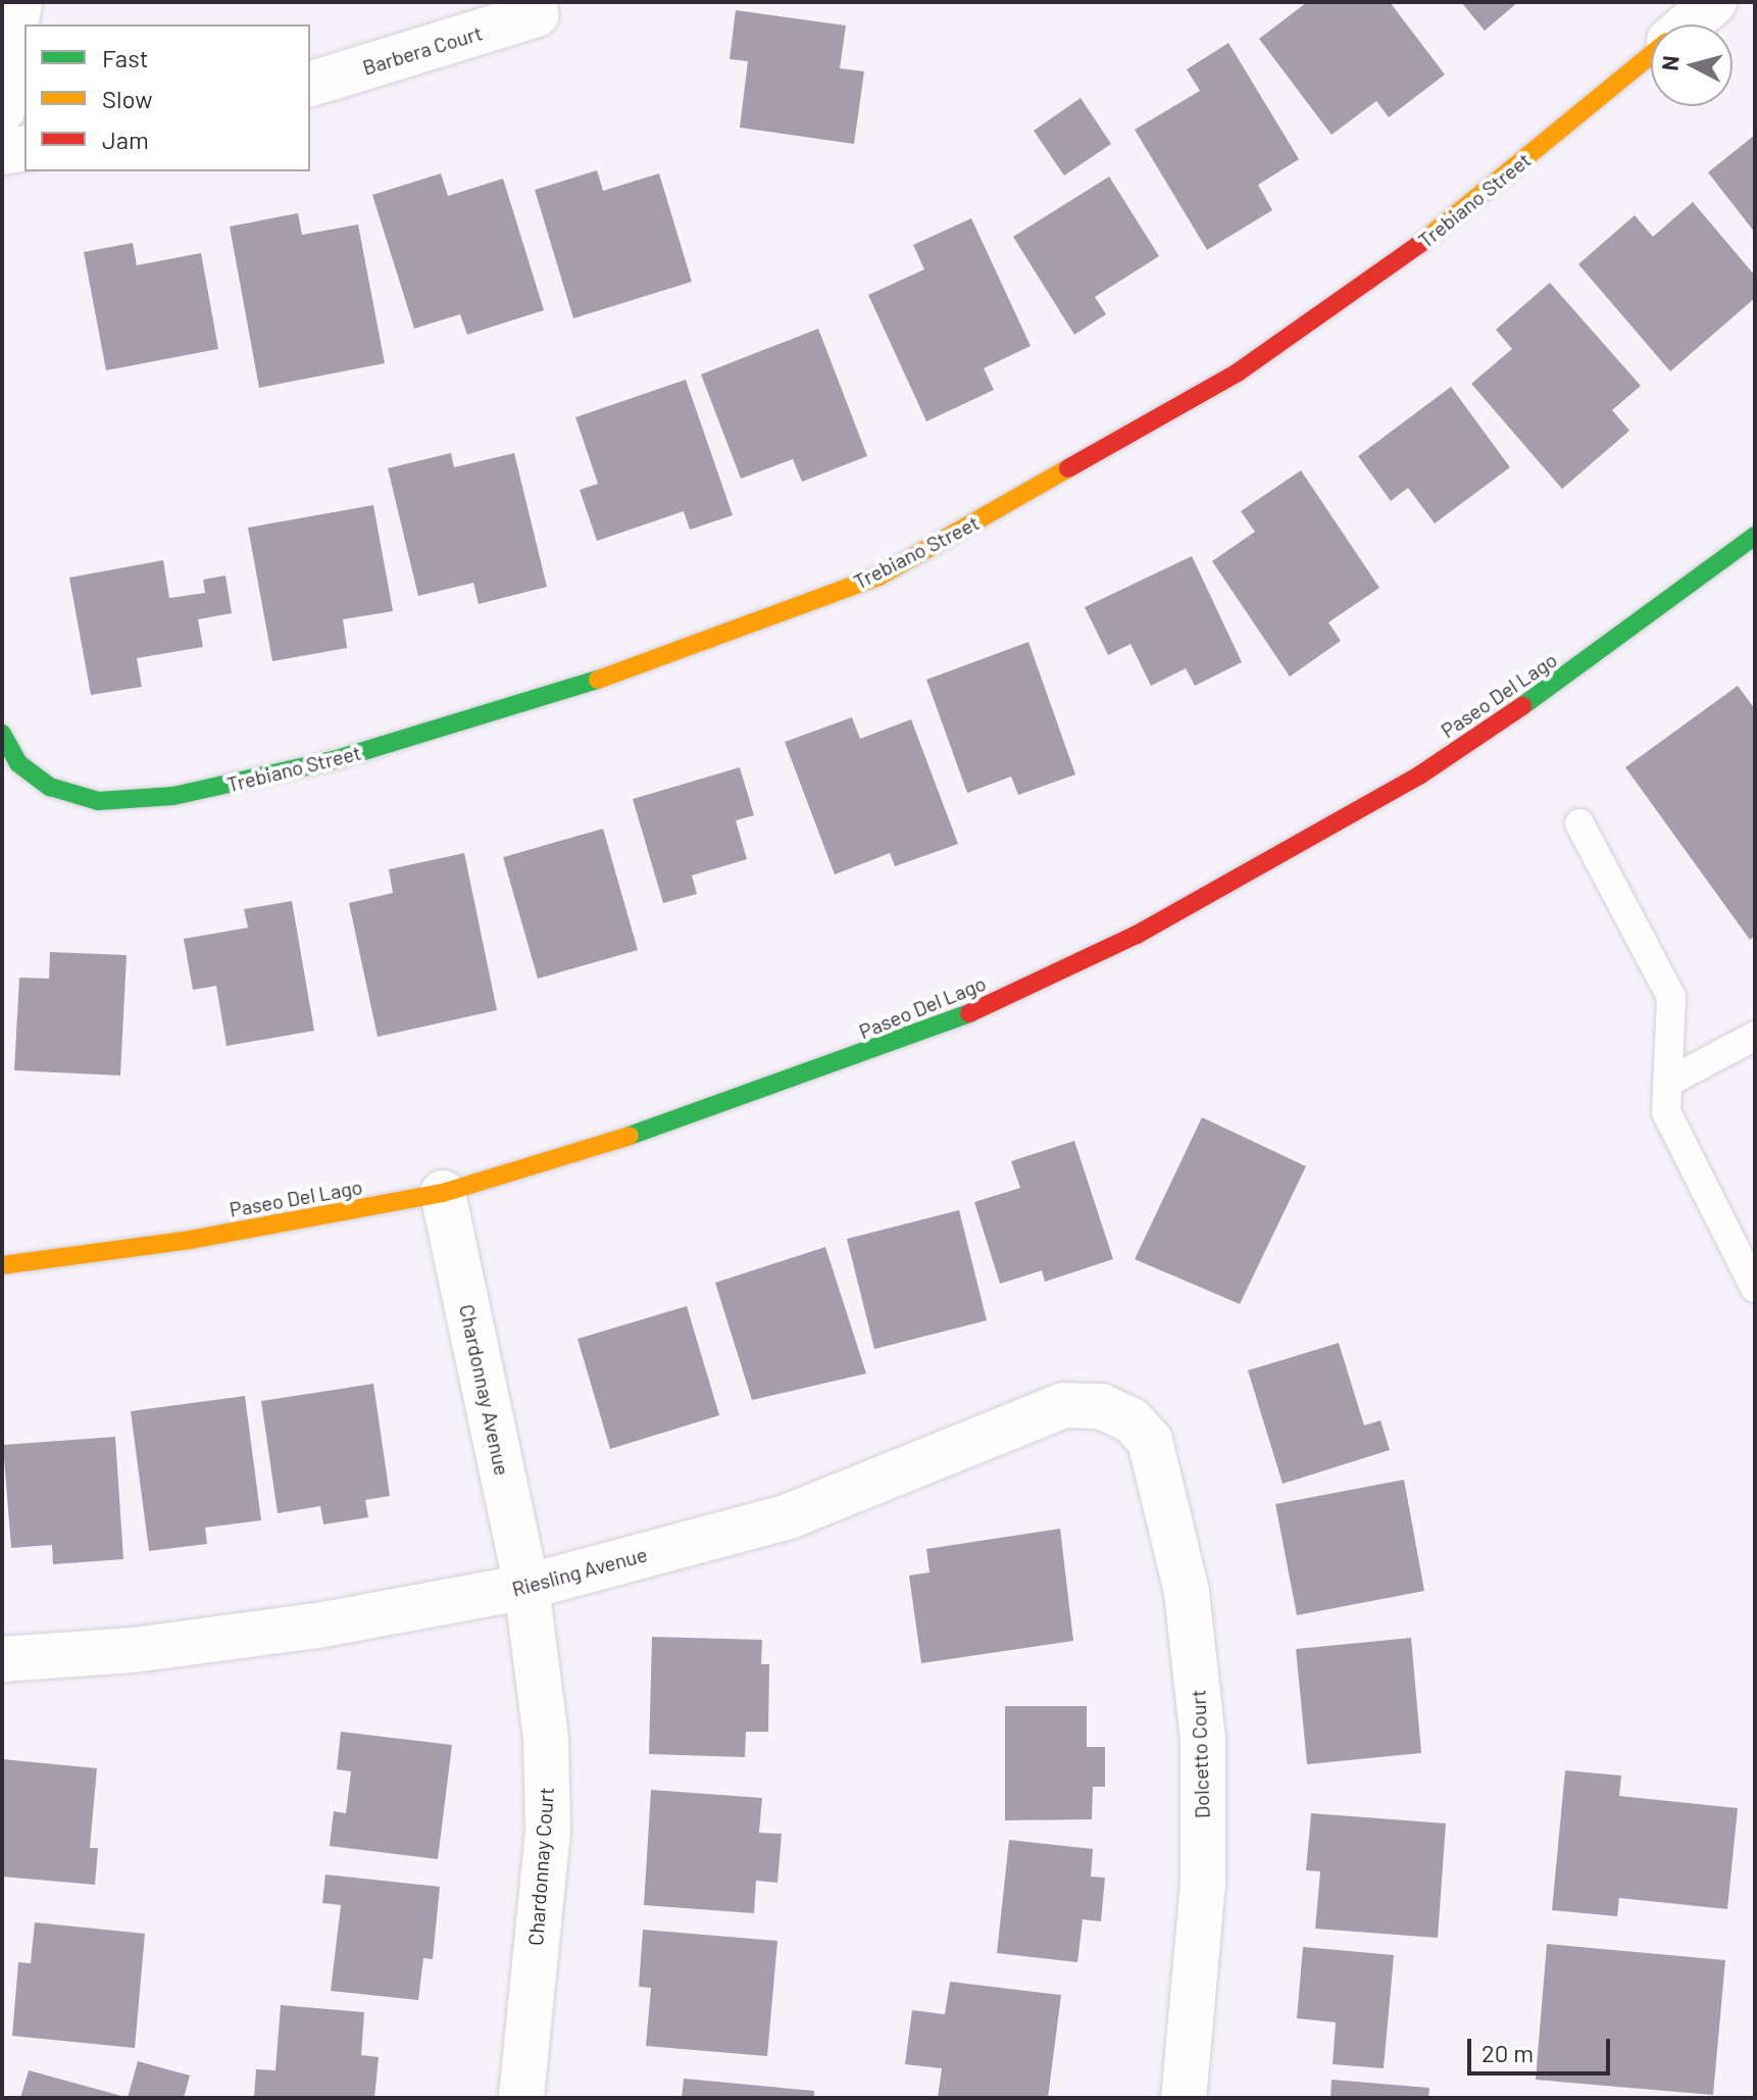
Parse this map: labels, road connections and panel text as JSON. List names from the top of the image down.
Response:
{
  "streets": {
    "street": [
      "Barbera Court",
      "Trebiano Street",
      "Paseo Del Lago",
      "Chardonnay Avenue",
      "Riesling Avenue",
      "Dolcetto Court",
      "Chardonnay Court"
    ]
  },
  "crossings": [
    ["Paseo Del Lago", "Chardonnay Avenue"],
    ["Chardonnay Avenue", "Riesling Avenue"],
    ["Chardonnay Avenue", "Chardonnay Court"],
    ["Riesling Avenue", "Dolcetto Court"],
    ["Riesling Avenue", "Chardonnay Court"]
  ],
  "legend": ["Fast", "Slow", "Jam"],
  "scale_bar": "20 m",
  "north": "left"
}
